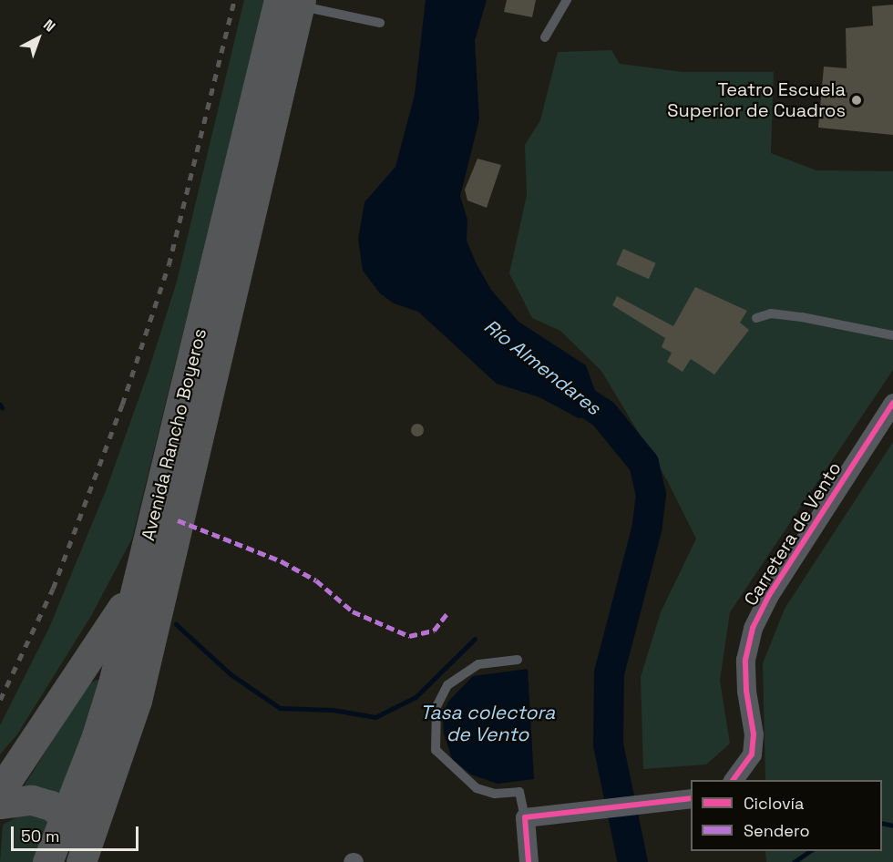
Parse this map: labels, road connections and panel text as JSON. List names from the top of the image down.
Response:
{
  "streets": {
    "highway": ["Avenida Rancho Boyeros"],
    "street": ["Carretera de Vento"]
  },
  "water": ["Río Almendares", "Tasa colectora de Vento"],
  "places": ["Teatro Escuela Superior de Cuadros"],
  "legend": ["Ciclovía", "Sendero"],
  "scale_bar": "50 m",
  "north": "top right"
}
